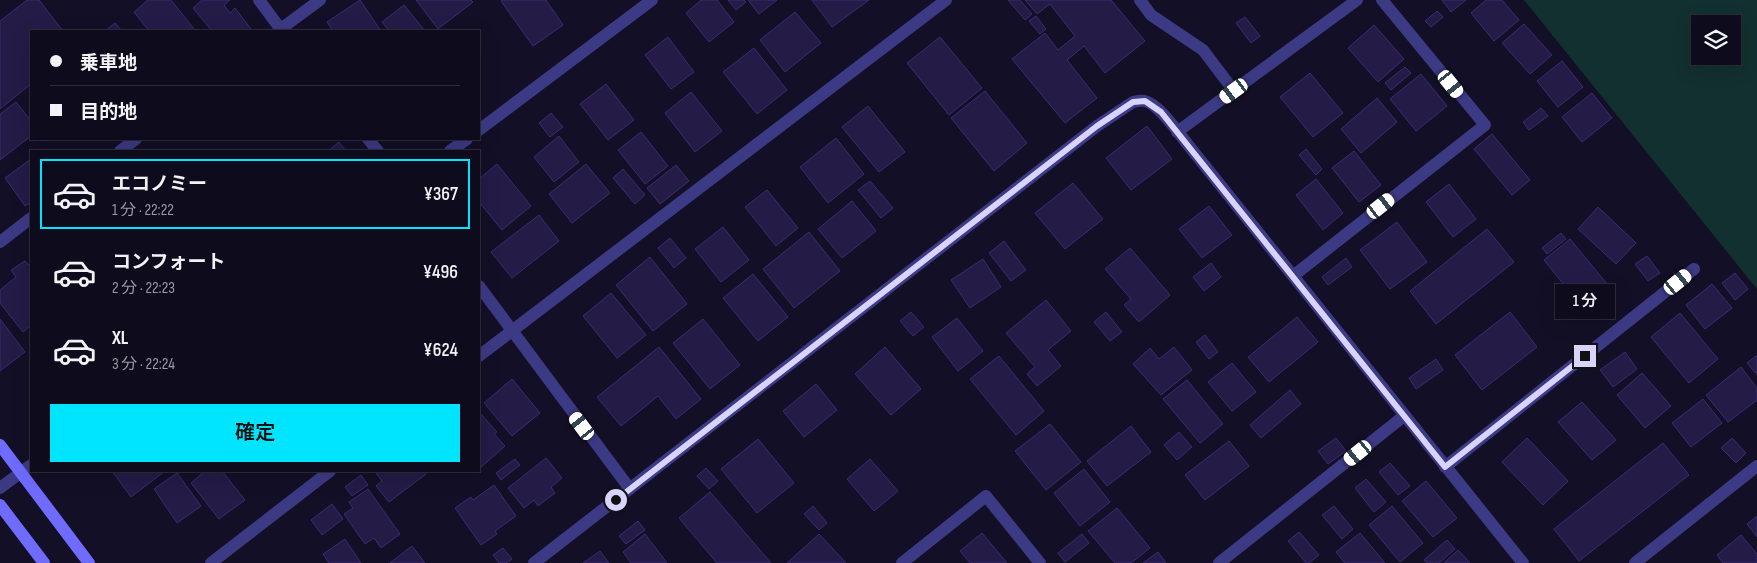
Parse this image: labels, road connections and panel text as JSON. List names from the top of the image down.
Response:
{
  "page": {
    "banner": ["乗車地", "目的地"],
    "list": [
      {
        "name": "エコノミー",
        "note": "1 分 · 22:22",
        "value": "¥367"
      },
      {
        "name": "コンフォート",
        "note": "2 分 · 22:23",
        "value": "¥496"
      },
      {
        "name": "XL",
        "note": "3 分 · 22:24",
        "value": "¥624"
      }
    ],
    "bubble": "1 分",
    "buttons": "確定"
  }
}
